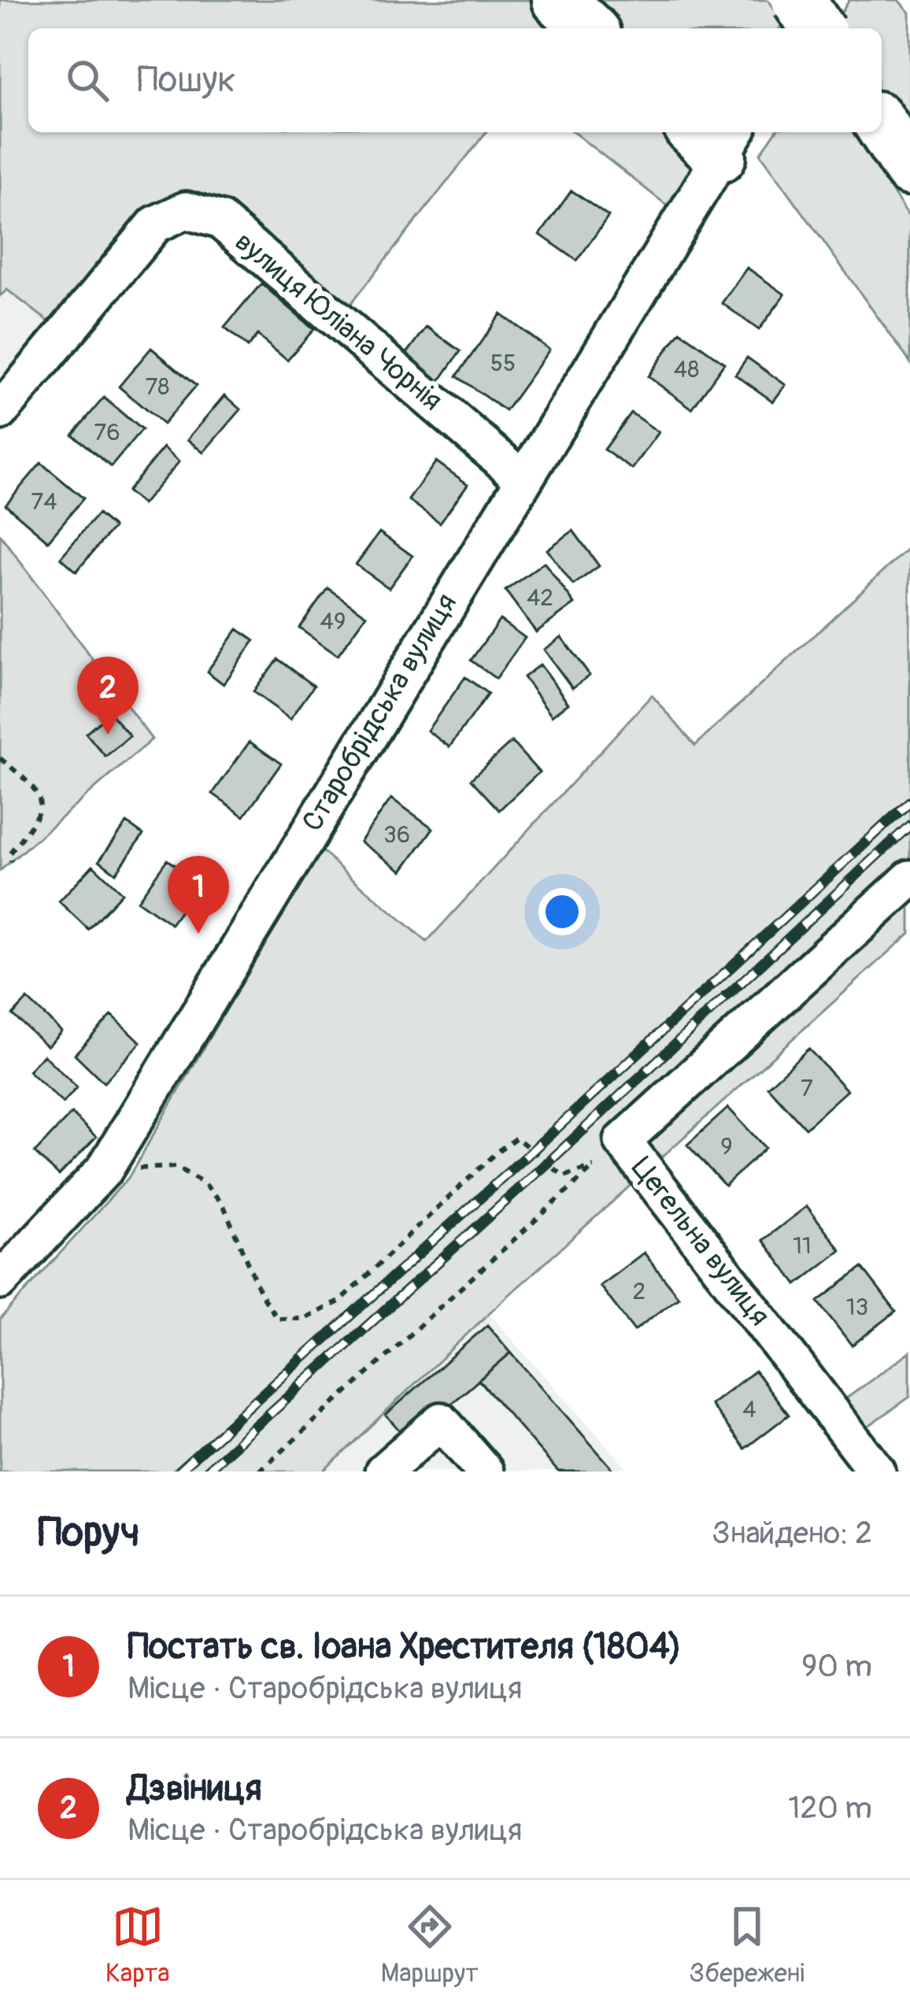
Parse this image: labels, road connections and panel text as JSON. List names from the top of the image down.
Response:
{
  "streets": {
    "street": ["вулиця Юліана Чорнія", "Старобрідська вулиця", "Цегельна вулиця"]
  },
  "crossings": [
    ["вулиця Юліана Чорнія", "Старобрідська вулиця"]
  ],
  "house_numbers": [
    "55",
    "48",
    "78",
    "76",
    "74",
    "42",
    "49",
    "36",
    "7",
    "9",
    "11",
    "2",
    "13",
    "4"
  ],
  "page": {
    "search": "Пошук",
    "pins": ["2", "1"],
    "heading": ["Поруч", "Знайдено: 2"],
    "list": [
      {
        "mark": "1",
        "name": "Постать св. Іоана Хрестителя (1804)",
        "note": "Місце · Старобрідська вулиця",
        "value": "90 m"
      },
      {
        "mark": "2",
        "name": "Дзвіниця",
        "note": "Місце · Старобрідська вулиця",
        "value": "120 m"
      }
    ],
    "nav": ["Карта", "Маршрут", "Збережені"]
  }
}
